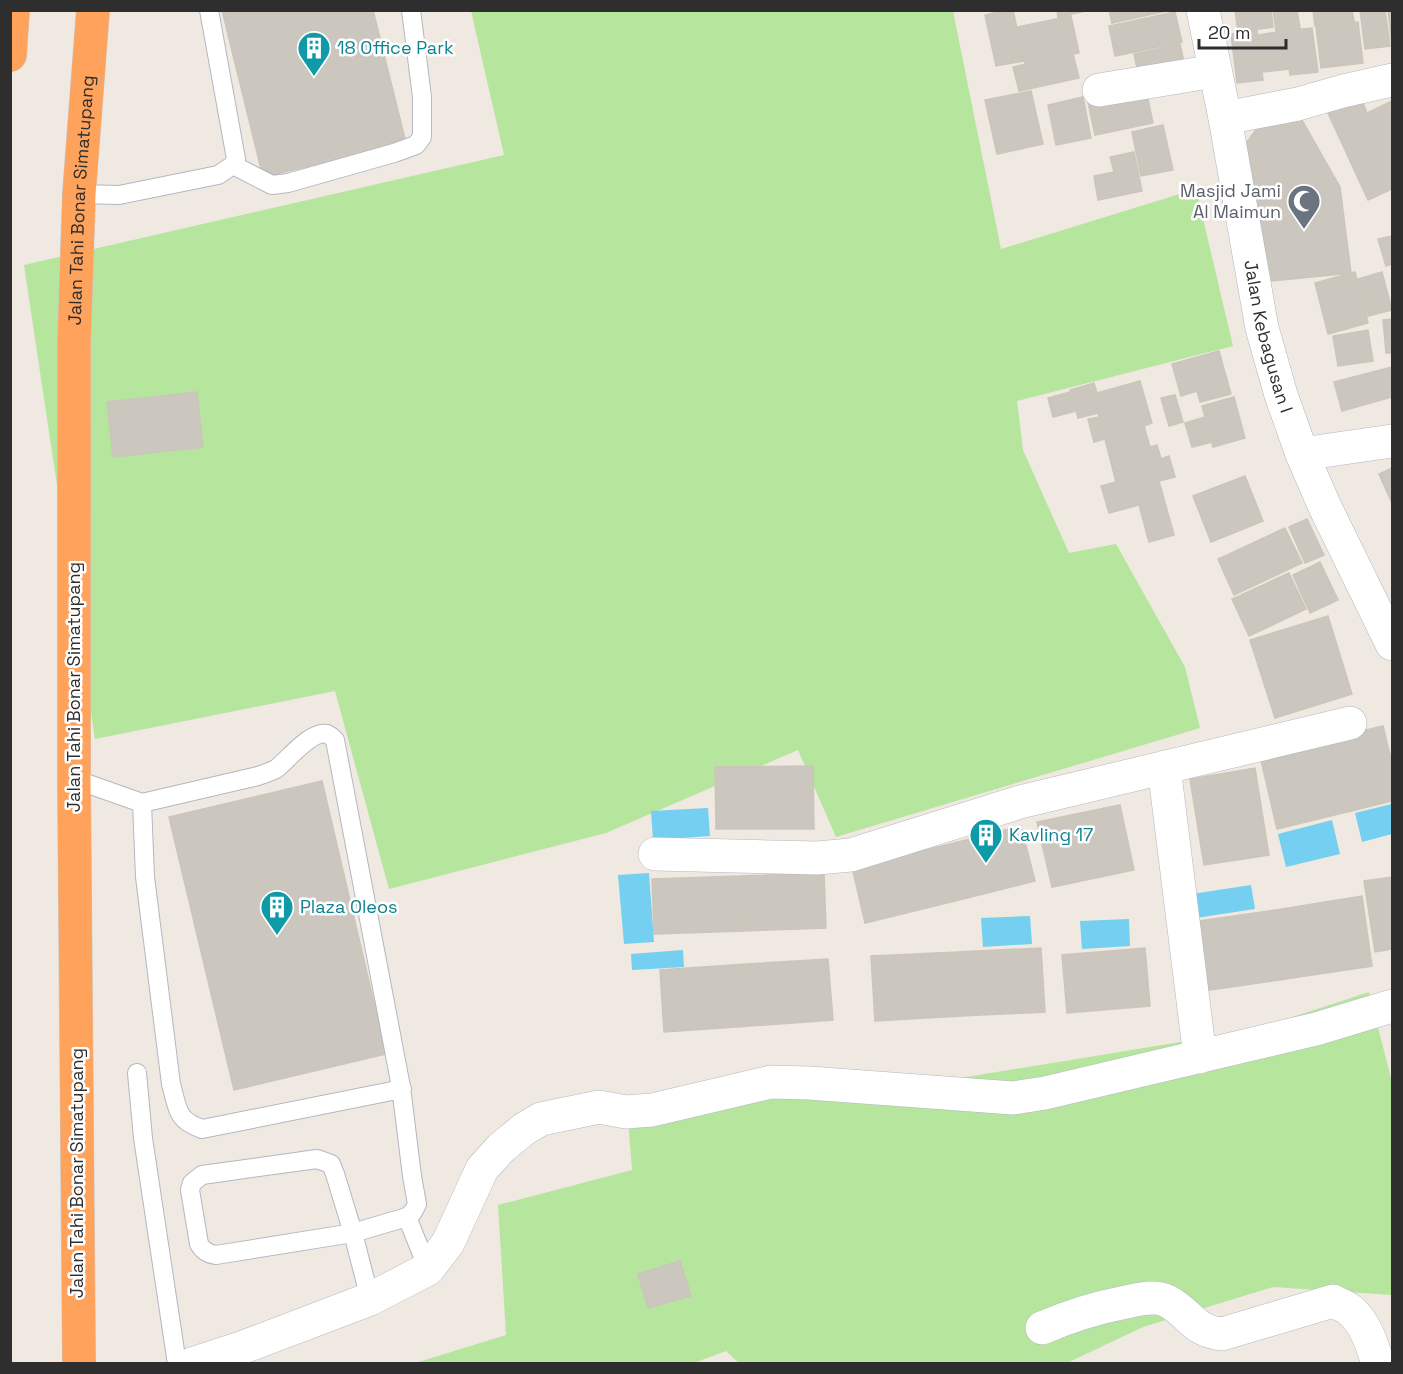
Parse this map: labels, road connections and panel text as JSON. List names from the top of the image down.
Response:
{
  "streets": {
    "highway": ["Jalan Tahi Bonar Simatupang"],
    "street": ["Jalan Kebagusan I"]
  },
  "places": {
    "building": ["18 Office Park", "Kavling 17", "Plaza Oleos"],
    "mosque": ["Masjid Jami Al Maimun"]
  },
  "scale_bar": "20 m"
}
